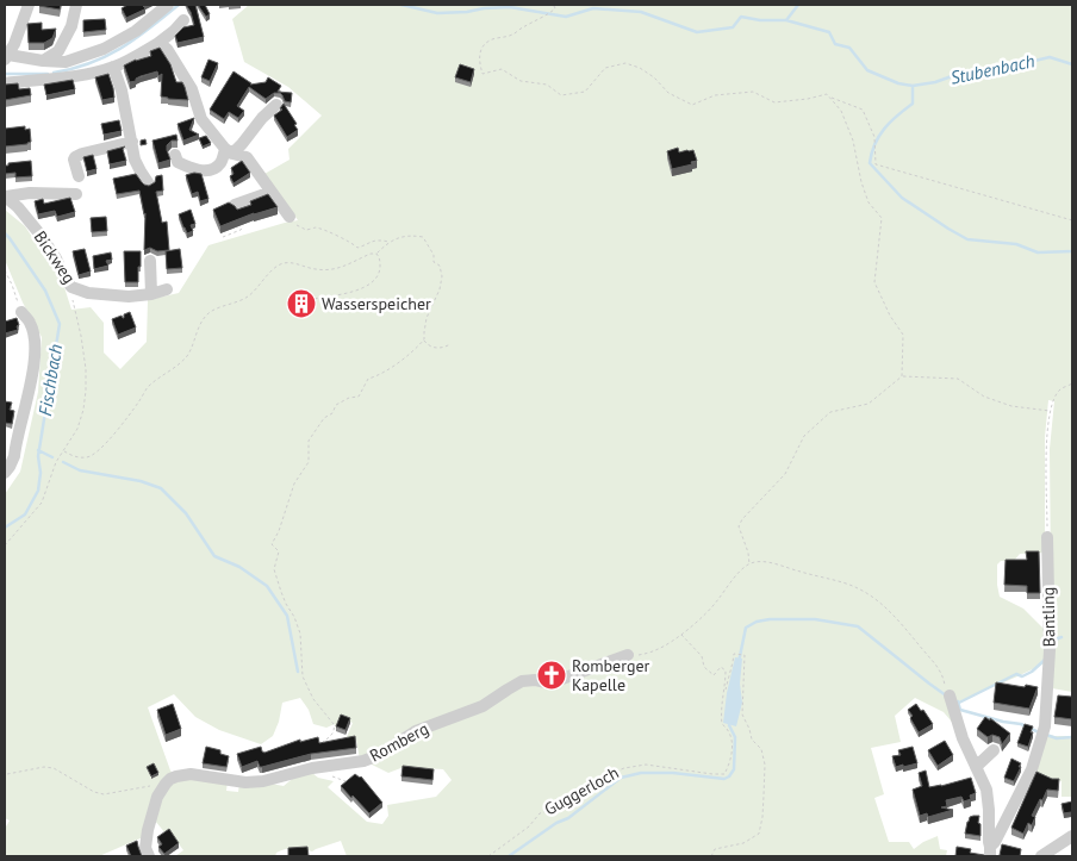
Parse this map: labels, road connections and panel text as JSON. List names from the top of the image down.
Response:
{
  "streets": {
    "street": ["Bickweg", "Bantling", "Romberg"],
    "path": ["Guggerloch"]
  },
  "water": ["Stubenbach", "Fischbach"],
  "places": {
    "building": ["Wasserspeicher"],
    "church": ["Romberger Kapelle"]
  }
}
